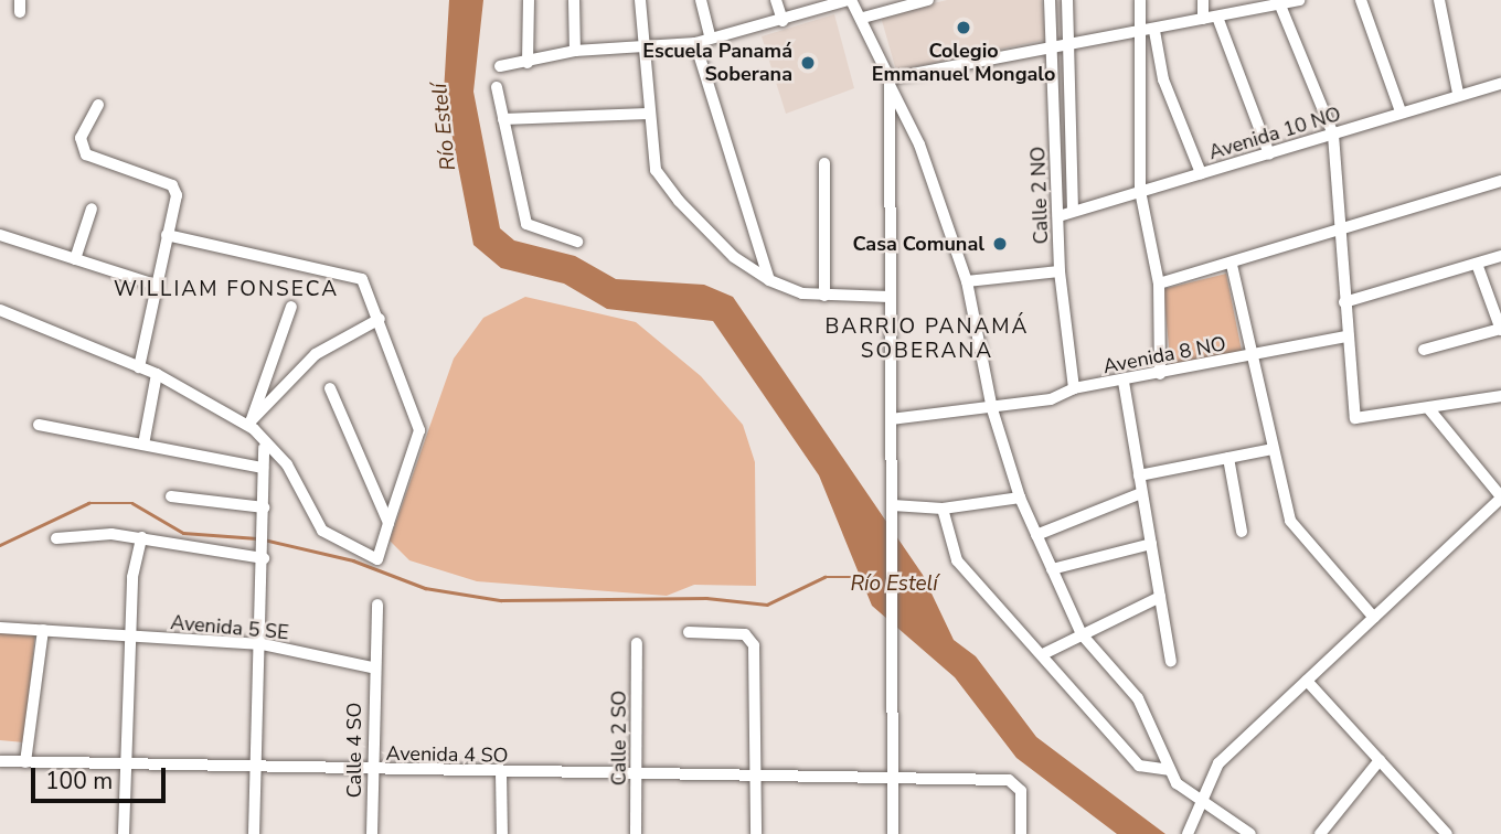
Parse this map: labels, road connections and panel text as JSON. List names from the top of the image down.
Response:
{
  "streets": {
    "street": [
      "Avenida 10 NO",
      "Calle 2 NO",
      "Avenida 8 NO",
      "Avenida 5 SE",
      "Calle 2 SO",
      "Calle 4 SO",
      "Avenida 4 SO"
    ]
  },
  "crossings": [
    ["Avenida 10 NO", "Calle 2 NO"],
    ["Calle 2 NO", "Avenida 8 NO"],
    ["Avenida 5 SE", "Calle 4 SO"],
    ["Calle 2 SO", "Avenida 4 SO"],
    ["Calle 4 SO", "Avenida 4 SO"]
  ],
  "districts": ["WILLIAM FONSECA", "BARRIO PANAMÁ SOBERANA"],
  "water": ["Río Estelí"],
  "places": ["Colegio Emmanuel Mongalo", "Escuela Panamá Soberana", "Casa Comunal"],
  "scale_bar": "100 m"
}
